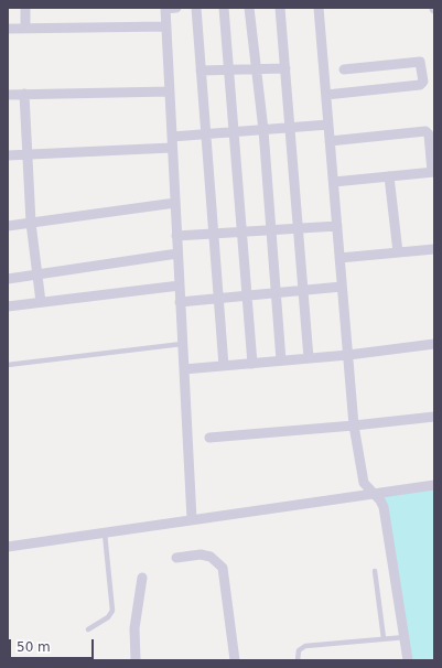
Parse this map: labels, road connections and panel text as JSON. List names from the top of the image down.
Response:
{
  "scale_bar": "50 m"
}
